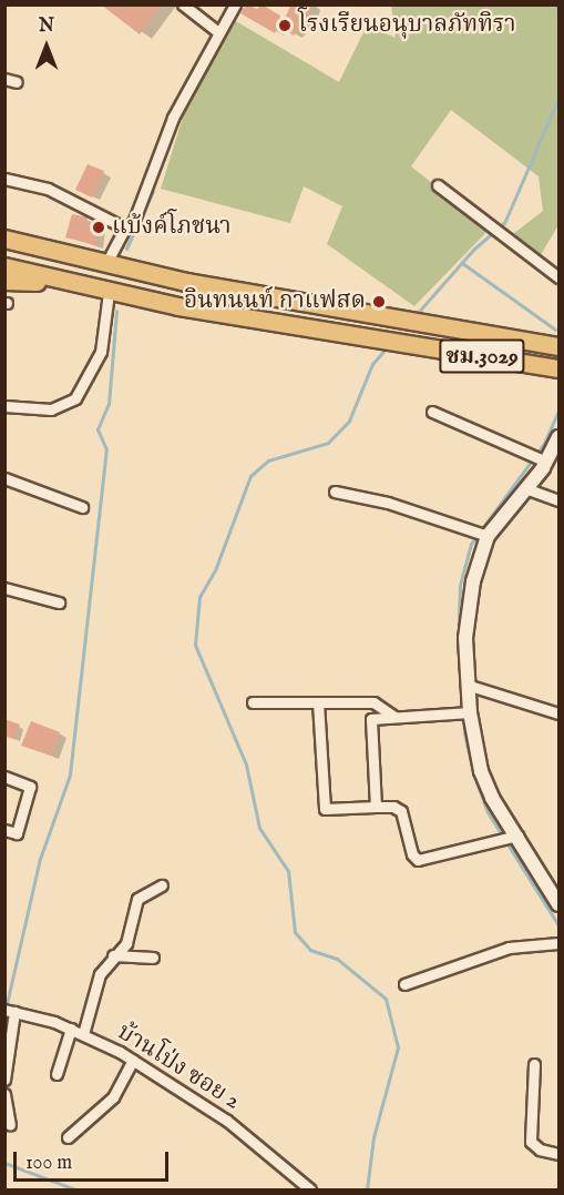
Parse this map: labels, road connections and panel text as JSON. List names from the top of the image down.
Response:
{
  "streets": {
    "main road": ["ชม.3029"],
    "street": ["บ้านโป่ง ซอย 2"]
  },
  "places": ["โรงเรียนอนุบาลภัททิรา", "แบ้งค์โภชนา", "อินทนนท์ กาแฟสด"],
  "scale_bar": "100 m",
  "north": "top"
}
